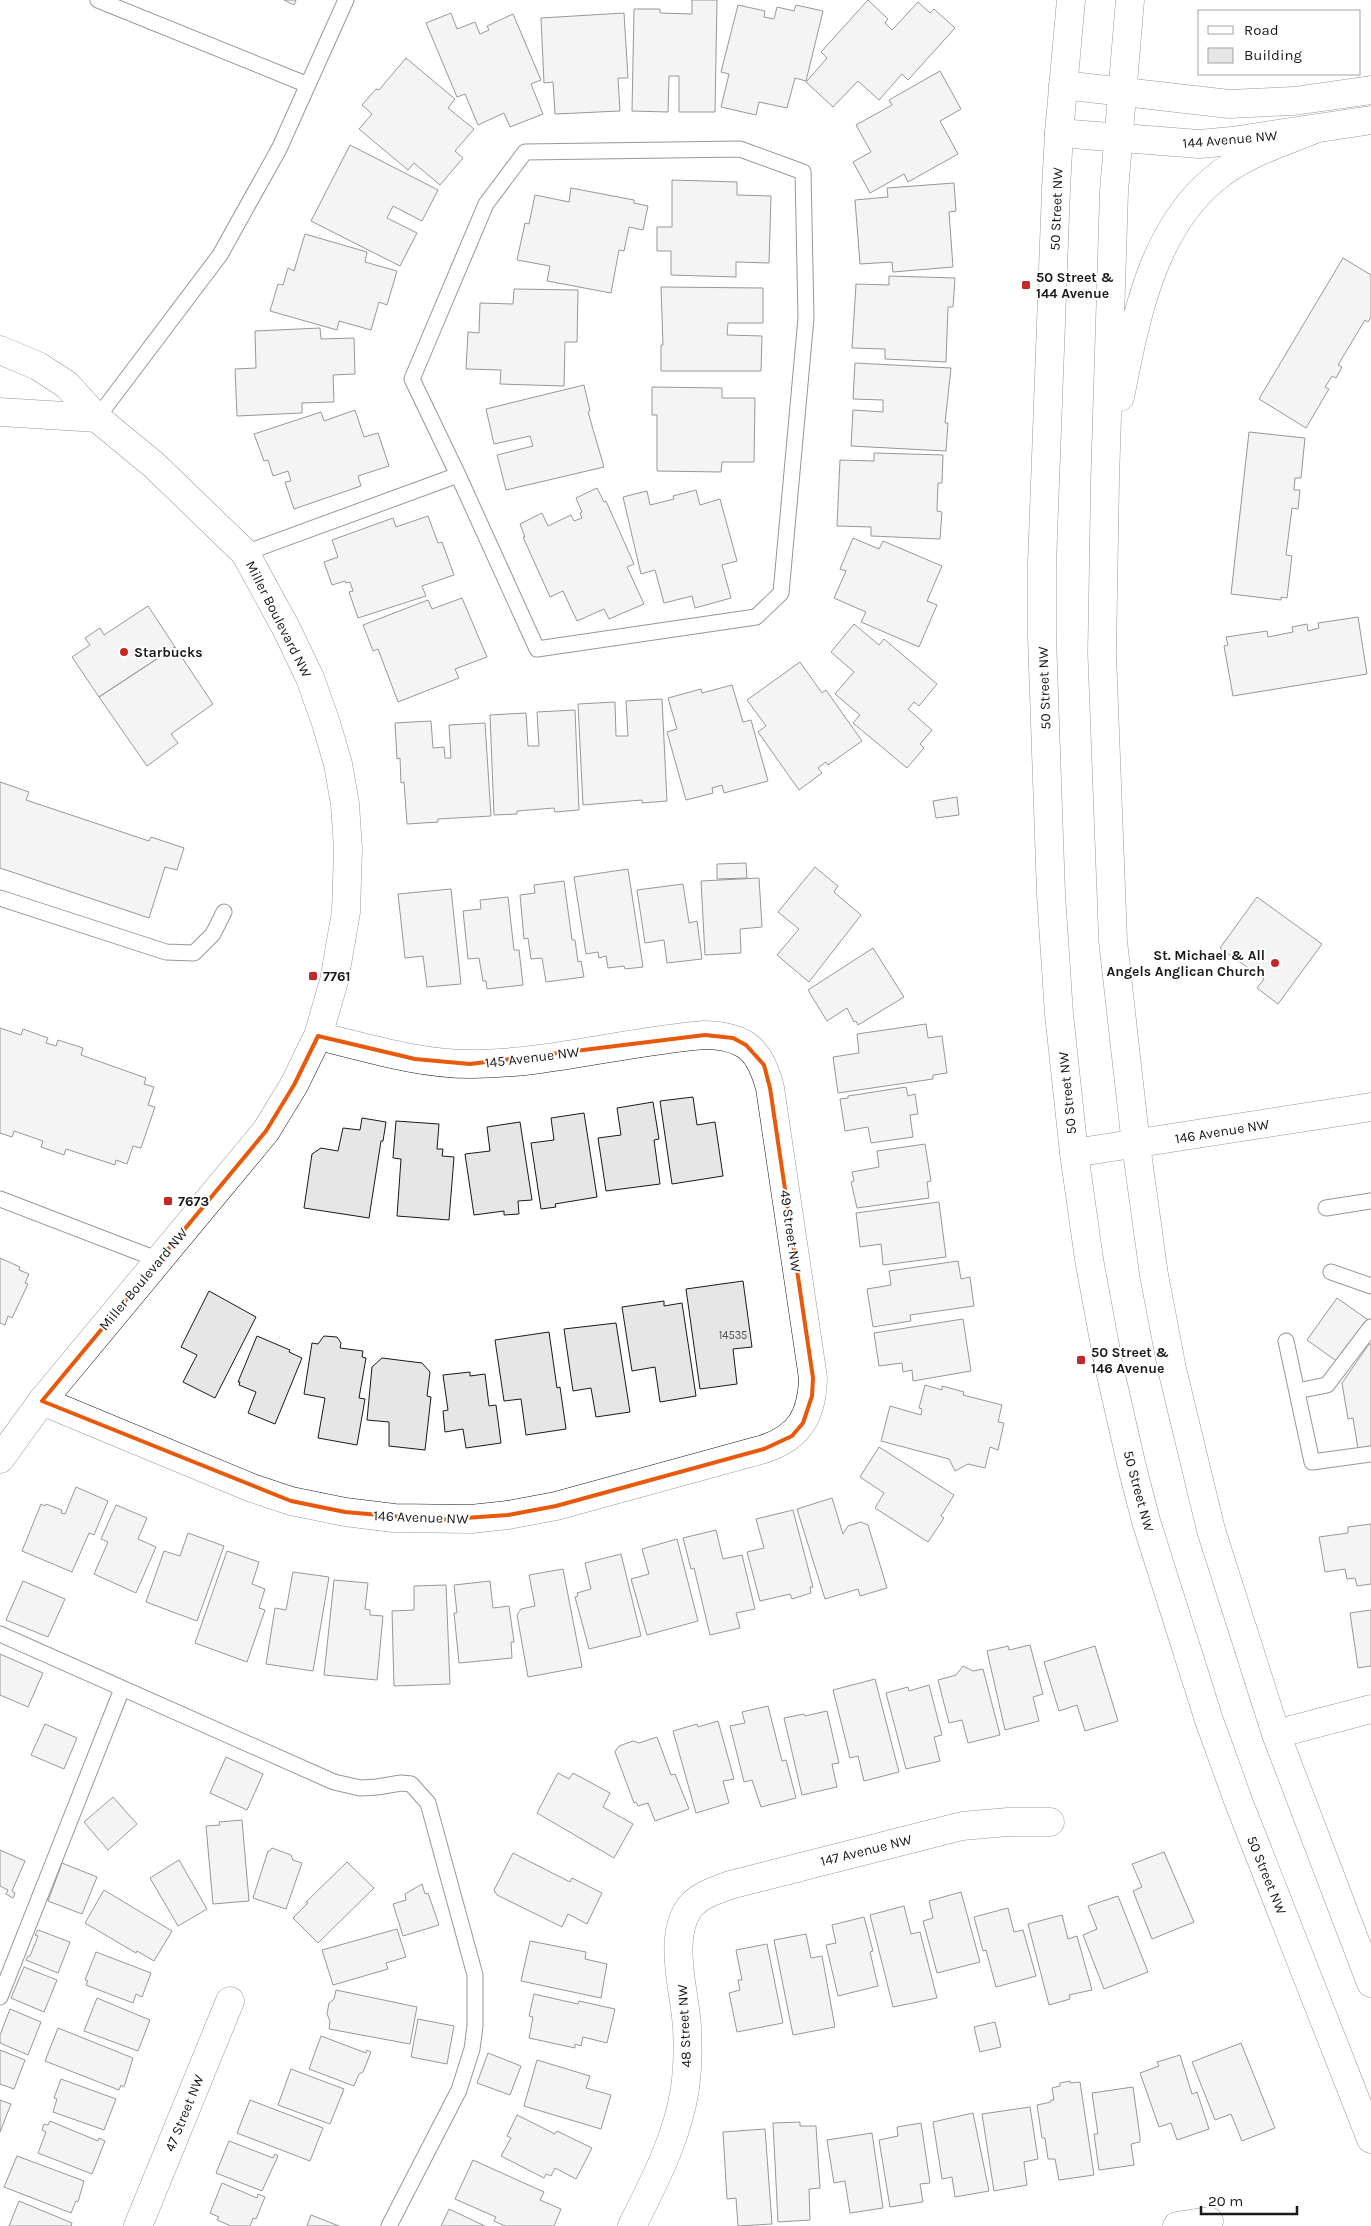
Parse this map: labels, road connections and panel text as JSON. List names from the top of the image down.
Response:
{
  "streets": {
    "street": [
      "144 Avenue NW",
      "50 Street NW",
      "Miller Boulevard NW",
      "145 Avenue NW",
      "146 Avenue NW",
      "49 Street NW",
      "147 Avenue NW",
      "48 Street NW",
      "47 Street NW"
    ]
  },
  "crossings": [
    ["144 Avenue NW", "50 Street NW"],
    ["50 Street NW", "146 Avenue NW"],
    ["Miller Boulevard NW", "145 Avenue NW"],
    ["Miller Boulevard NW", "146 Avenue NW"],
    ["145 Avenue NW", "49 Street NW"],
    ["146 Avenue NW", "49 Street NW"],
    ["147 Avenue NW", "48 Street NW"]
  ],
  "places": {
    "transit": [
      "50 Street & 144 Avenue",
      "7761",
      "7673",
      "50 Street & 146 Avenue"
    ],
    "other": ["Starbucks", "St. Michael & All Angels Anglican Church"]
  },
  "house_numbers": ["14535"],
  "legend": ["Road", "Building"],
  "scale_bar": "20 m"
}
